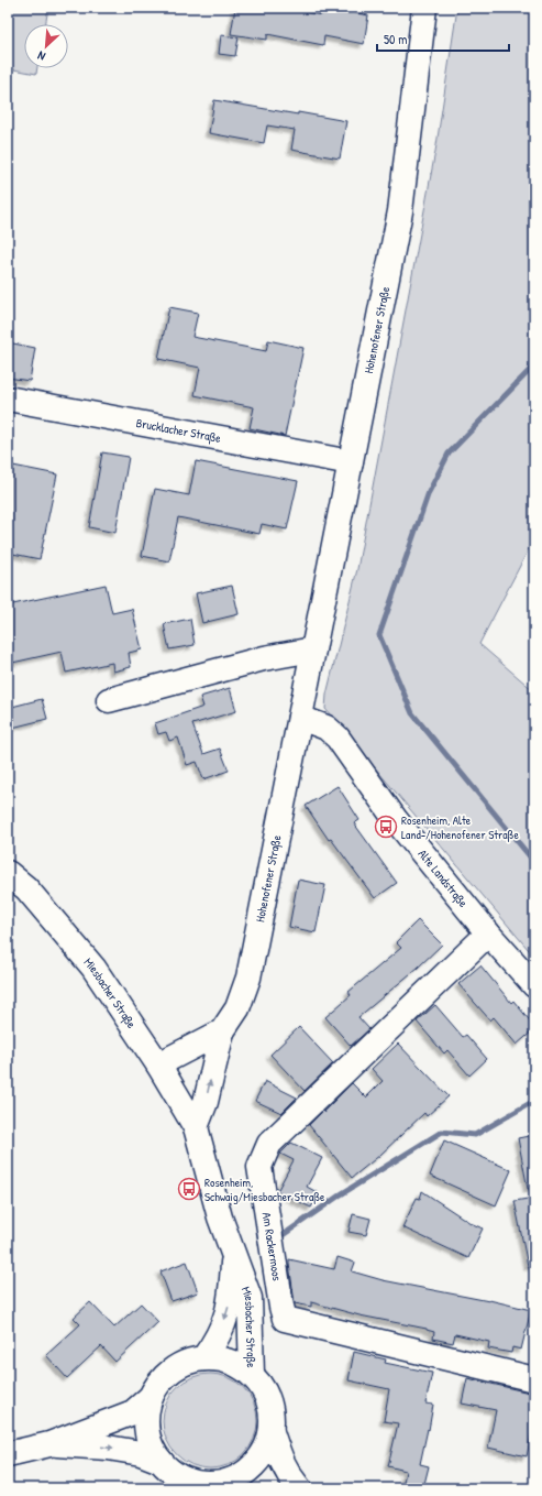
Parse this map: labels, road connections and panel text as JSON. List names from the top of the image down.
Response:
{
  "streets": {
    "main road": [
      "Hohenofener Straße",
      "Brucklacher Straße",
      "Alte Landstraße",
      "Miesbacher Straße",
      "Am Rackermoos"
    ]
  },
  "crossings": [
    ["Hohenofener Straße", "Brucklacher Straße"],
    ["Hohenofener Straße", "Alte Landstraße"],
    ["Hohenofener Straße", "Miesbacher Straße"],
    ["Alte Landstraße", "Am Rackermoos"]
  ],
  "places": {
    "bus stop": ["Rosenheim, Alte Land-/Hohenofener Straße", "Rosenheim, Schwaig/Miesbacher Straße"]
  },
  "scale_bar": "50 m",
  "north": "bottom left"
}
